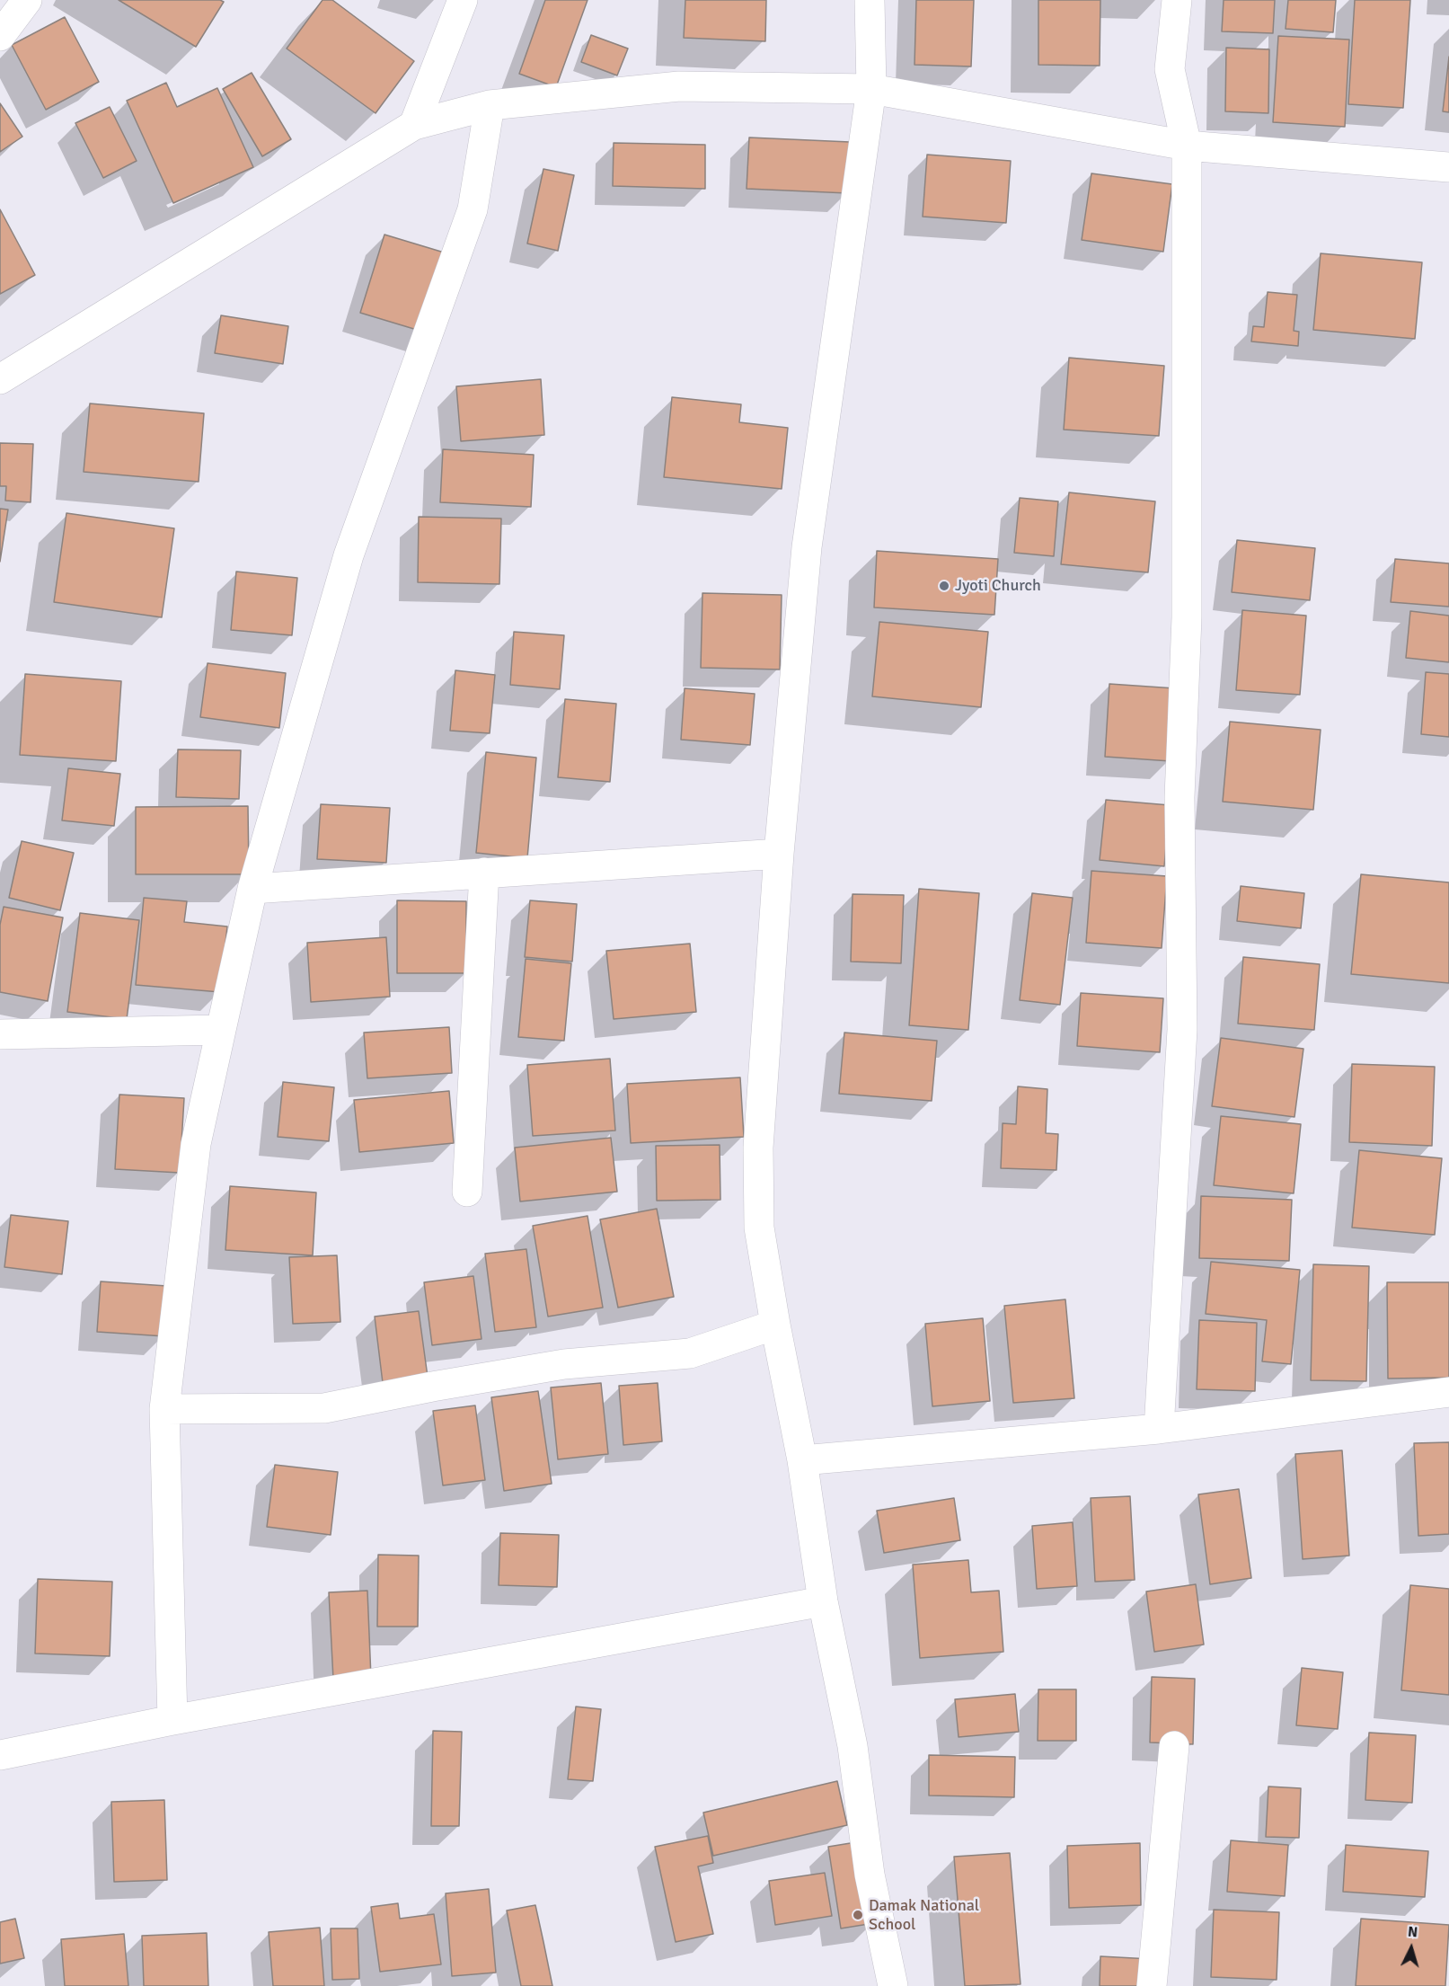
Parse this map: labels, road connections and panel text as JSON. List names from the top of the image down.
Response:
{
  "places": ["Jyoti Church", "Damak National School"],
  "north": "top"
}
